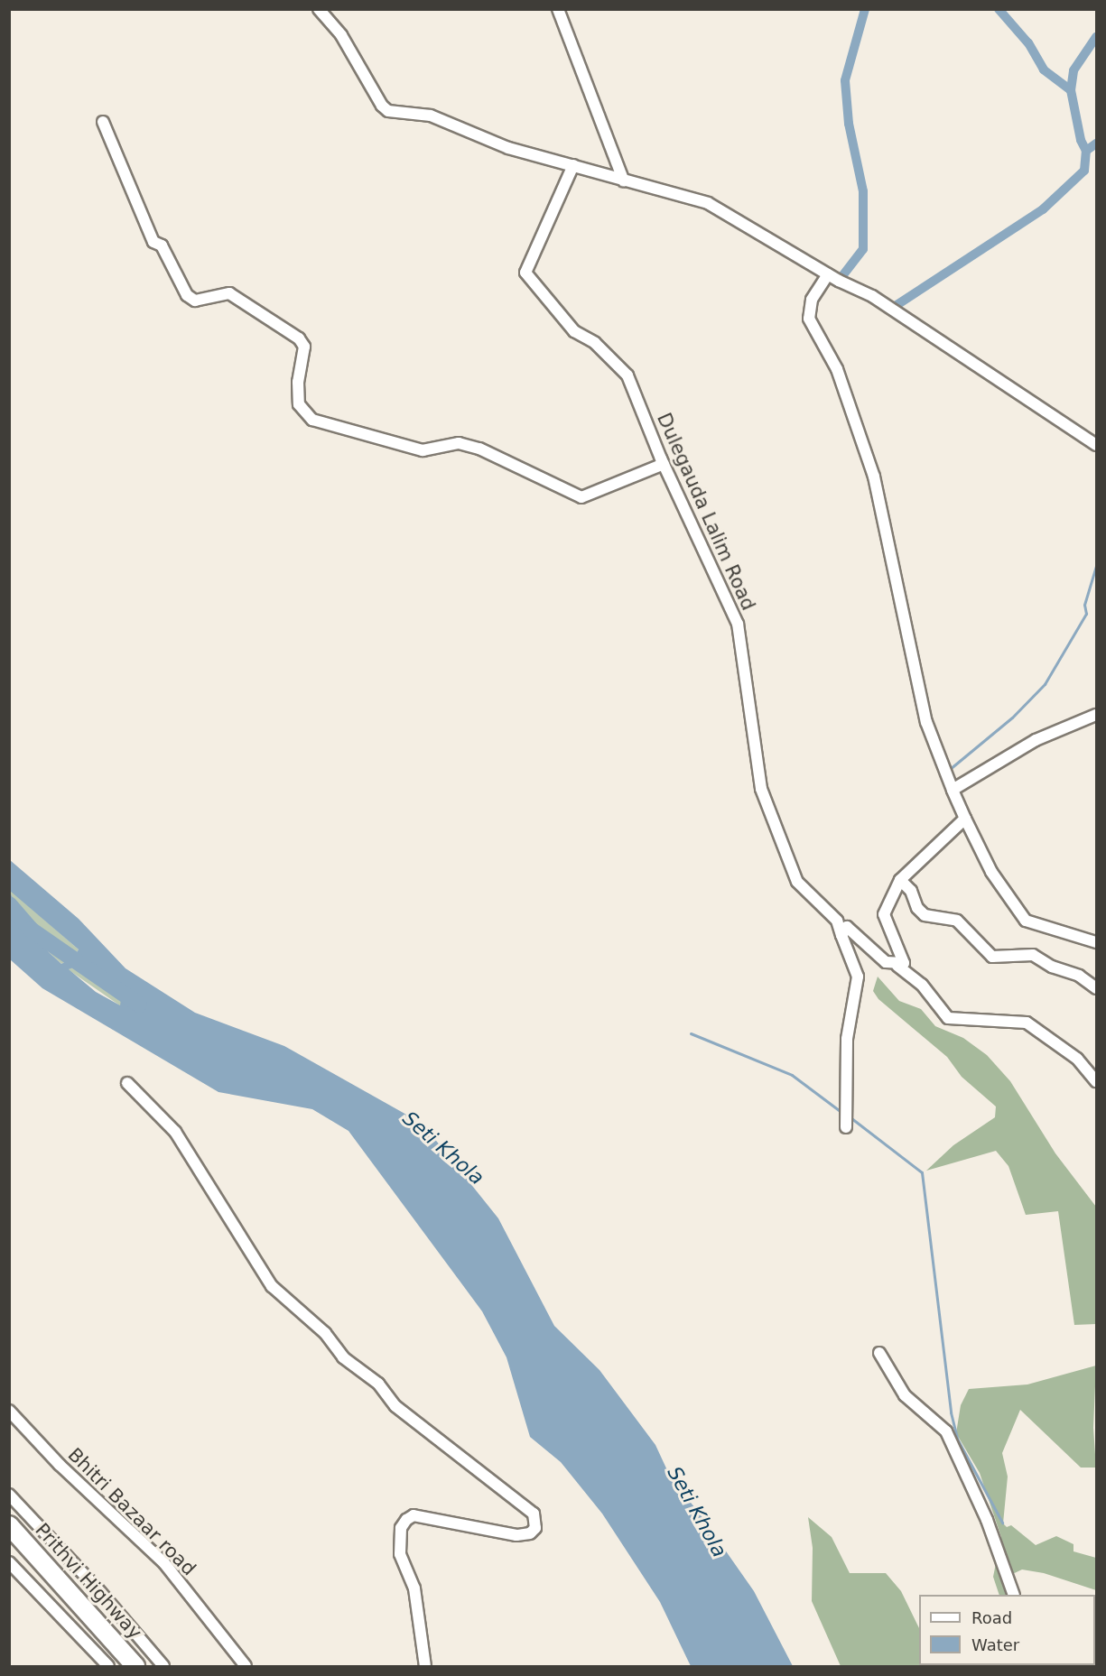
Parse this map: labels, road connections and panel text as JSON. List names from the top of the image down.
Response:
{
  "streets": {
    "highway": ["Prithvi Highway"],
    "street": ["Dulegauda Lalim Road", "Bhitri Bazaar road"]
  },
  "water": ["Seti Khola"],
  "legend": ["Road", "Water"]
}
